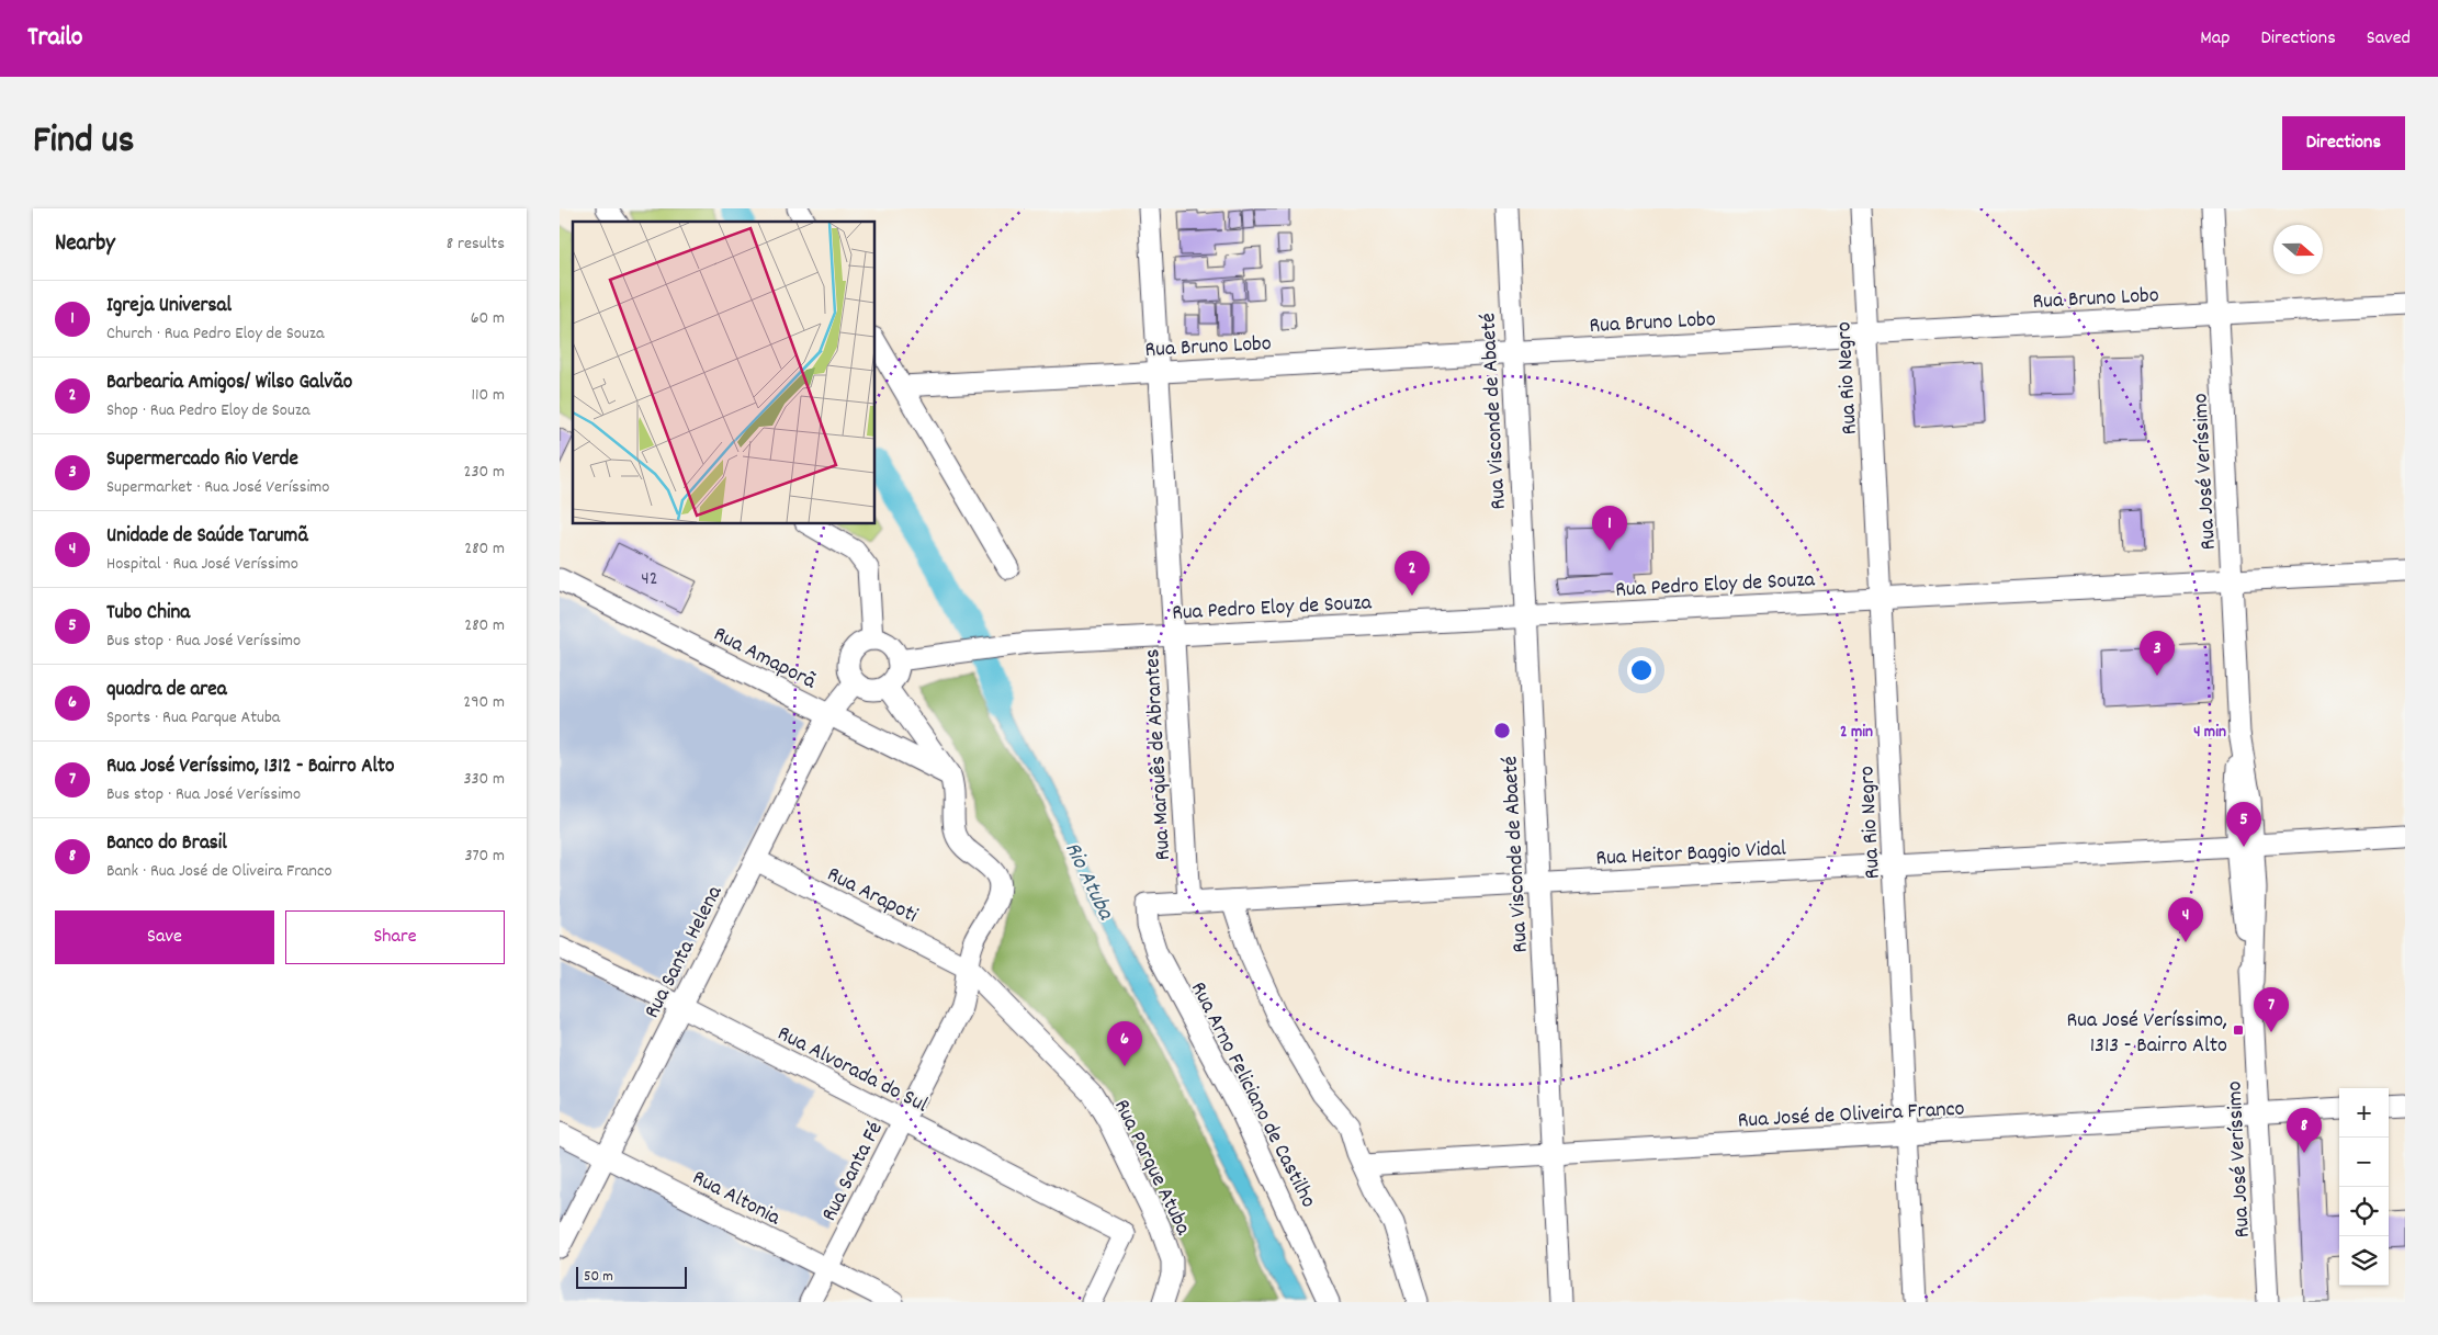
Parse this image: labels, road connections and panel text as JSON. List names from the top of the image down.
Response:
{
  "streets": {
    "street": [
      "Rua Bruno Lobo",
      "Rua Rio Negro",
      "Rua Visconde de Abaeté",
      "Rua José Veríssimo",
      "Rua Pedro Eloy de Souza",
      "Rua Amaporã",
      "Rua Marquês de Abrantes",
      "Rua Heitor Baggio Vidal",
      "Rua Arapoti",
      "Rua Santa Helena",
      "Rua Alvorada do Sul",
      "Rua Arno Feliciano de Castilho",
      "Rua José de Oliveira Franco",
      "Rua Parque Atuba",
      "Rua Santa Fé",
      "Rua Altonia"
    ]
  },
  "crossings": [
    ["Rua Bruno Lobo", "Rua Rio Negro"],
    ["Rua Bruno Lobo", "Rua Visconde de Abaeté"],
    ["Rua Bruno Lobo", "Rua José Veríssimo"],
    ["Rua Bruno Lobo", "Rua Marquês de Abrantes"],
    ["Rua Rio Negro", "Rua Pedro Eloy de Souza"],
    ["Rua Rio Negro", "Rua Heitor Baggio Vidal"],
    ["Rua Rio Negro", "Rua José de Oliveira Franco"],
    ["Rua Visconde de Abaeté", "Rua Pedro Eloy de Souza"],
    ["Rua Visconde de Abaeté", "Rua Heitor Baggio Vidal"],
    ["Rua Visconde de Abaeté", "Rua José de Oliveira Franco"],
    ["Rua José Veríssimo", "Rua Pedro Eloy de Souza"],
    ["Rua José Veríssimo", "Rua Heitor Baggio Vidal"],
    ["Rua José Veríssimo", "Rua José de Oliveira Franco"],
    ["Rua Pedro Eloy de Souza", "Rua Marquês de Abrantes"],
    ["Rua Pedro Eloy de Souza", "Rua Santa Helena"],
    ["Rua Amaporã", "Rua Santa Helena"],
    ["Rua Marquês de Abrantes", "Rua Heitor Baggio Vidal"],
    ["Rua Heitor Baggio Vidal", "Rua Arno Feliciano de Castilho"],
    ["Rua Arapoti", "Rua Santa Helena"],
    ["Rua Arapoti", "Rua Parque Atuba"],
    ["Rua Arapoti", "Rua Santa Fé"],
    ["Rua Santa Helena", "Rua Alvorada do Sul"],
    ["Rua Santa Helena", "Rua Altonia"],
    ["Rua Alvorada do Sul", "Rua Santa Fé"],
    ["Rua Parque Atuba", "Rua Santa Fé"],
    ["Rua Santa Fé", "Rua Altonia"]
  ],
  "water": ["Rio Atuba"],
  "places": {
    "transit": ["Rua José Veríssimo, 1313 - Bairro Alto"]
  },
  "house_numbers": ["42"],
  "scale_bar": "50 m",
  "north": "right",
  "page": {
    "header": "Trailo",
    "nav": ["Map", "Directions", "Saved"],
    "title": "Find us",
    "buttons": [
      "Directions",
      ["Save", "Share"]
    ],
    "heading": ["Nearby", "8 results"],
    "list": [
      {
        "mark": "1",
        "name": "Igreja Universal",
        "note": "Church · Rua Pedro Eloy de Souza",
        "value": "60 m"
      },
      {
        "mark": "2",
        "name": "Barbearia Amigos/ Wilso Galvão",
        "note": "Shop · Rua Pedro Eloy de Souza",
        "value": "110 m"
      },
      {
        "mark": "3",
        "name": "Supermercado Rio Verde",
        "note": "Supermarket · Rua José Veríssimo",
        "value": "230 m"
      },
      {
        "mark": "4",
        "name": "Unidade de Saúde Tarumã",
        "note": "Hospital · Rua José Veríssimo",
        "value": "280 m"
      },
      {
        "mark": "5",
        "name": "Tubo China",
        "note": "Bus stop · Rua José Veríssimo",
        "value": "280 m"
      },
      {
        "mark": "6",
        "name": "quadra de area",
        "note": "Sports · Rua Parque Atuba",
        "value": "290 m"
      },
      {
        "mark": "7",
        "name": "Rua José Veríssimo, 1312 - Bairro Alto",
        "note": "Bus stop · Rua José Veríssimo",
        "value": "330 m"
      },
      {
        "mark": "8",
        "name": "Banco do Brasil",
        "note": "Bank · Rua José de Oliveira Franco",
        "value": "370 m"
      }
    ],
    "pins": [
      "1",
      "2",
      "3",
      "5",
      "4",
      "7",
      "6",
      "8"
    ],
    "map_buttons": ["+", "−"],
    "scale": "50 m"
  },
  "rings": ["2 min", "4 min"]
}
